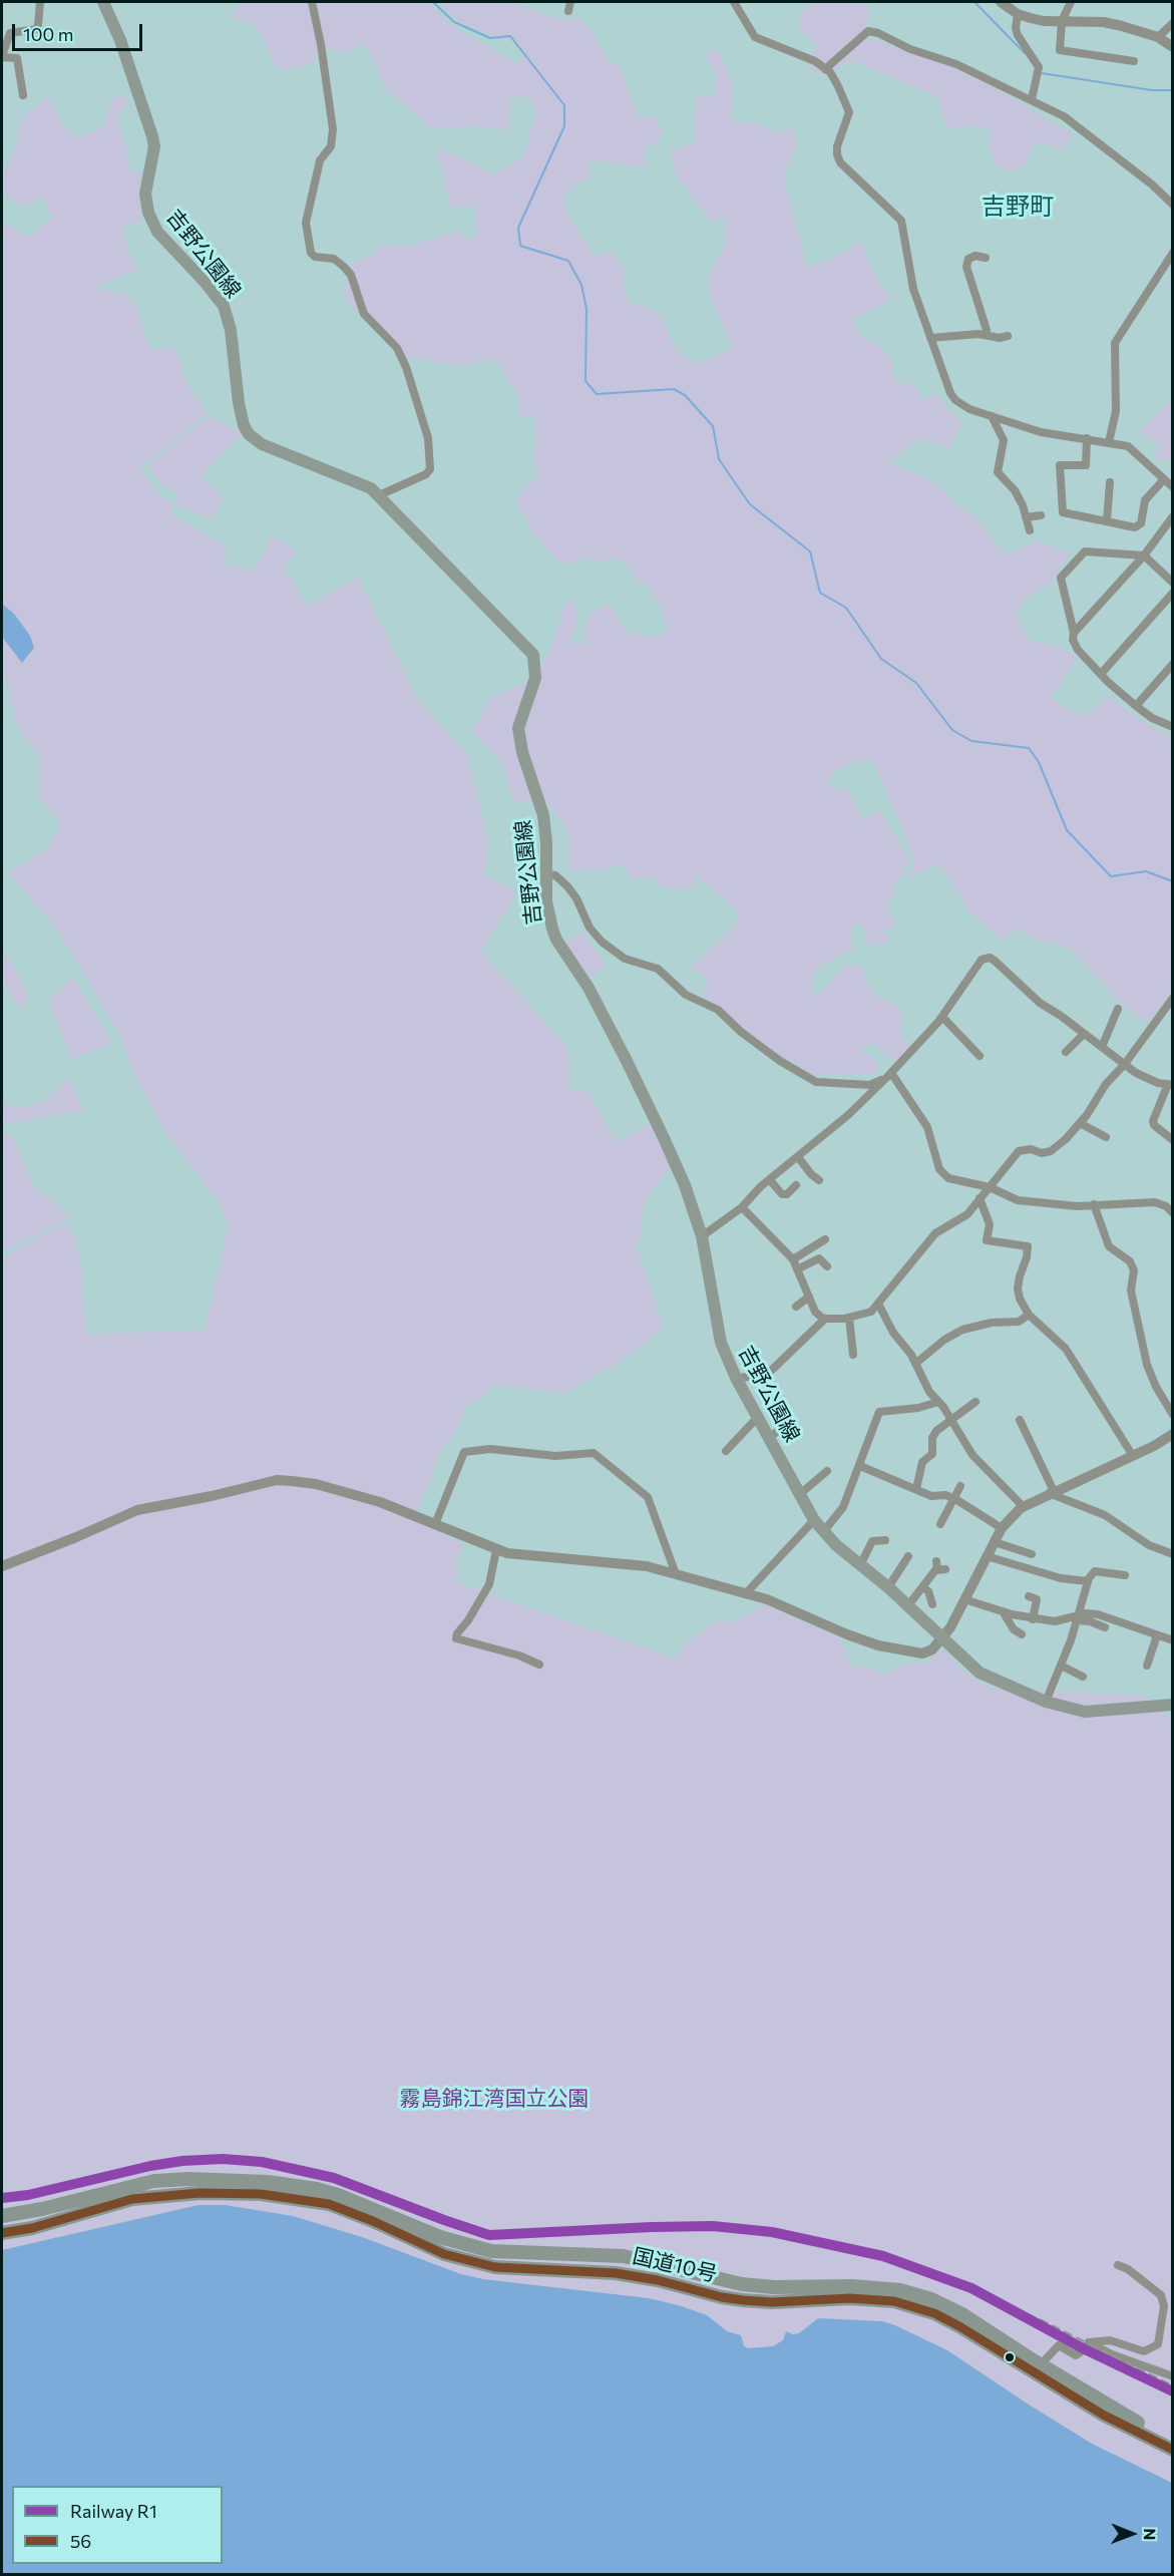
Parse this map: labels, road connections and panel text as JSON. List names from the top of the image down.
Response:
{
  "streets": {
    "highway": ["国道10号"],
    "main road": ["吉野公園線"]
  },
  "districts": ["吉野町"],
  "parks": ["霧島錦江湾国立公園"],
  "lines": ["rail line R1", "transit line 56"],
  "legend": ["Railway R1", "56"],
  "scale_bar": "100 m",
  "north": "right"
}
